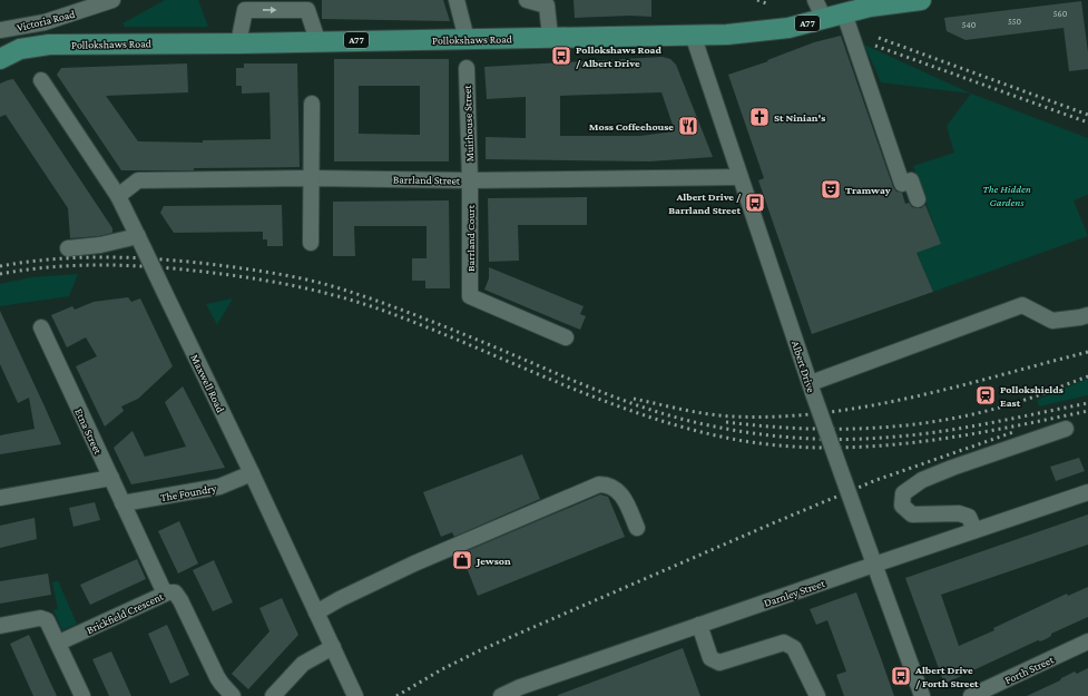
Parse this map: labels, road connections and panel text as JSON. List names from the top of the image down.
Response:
{
  "streets": {
    "main road": ["A77", "Pollokshaws Road"],
    "street": [
      "Victoria Road",
      "Muirhouse Street",
      "Barrland Street",
      "Barrland Court",
      "Albert Drive",
      "Maxwell Road",
      "Etna Street",
      "The Foundry",
      "Darnley Street",
      "Brickfield Crescent",
      "Forth Street"
    ]
  },
  "crossings": [
    ["Pollokshaws Road", "Albert Drive"],
    ["Muirhouse Street", "Barrland Street"],
    ["Muirhouse Street", "Barrland Court"],
    ["Barrland Street", "Barrland Court"],
    ["Barrland Street", "Albert Drive"],
    ["Barrland Street", "Maxwell Road"],
    ["Albert Drive", "Darnley Street"],
    ["Maxwell Road", "The Foundry"],
    ["Etna Street", "The Foundry"],
    ["Etna Street", "Brickfield Crescent"]
  ],
  "parks": ["The Hidden Gardens"],
  "places": {
    "bus stop": ["Pollokshaws Road / Albert Drive", "Albert Drive / Barrland Street", "Albert Drive / Forth Street"],
    "church": ["St Ninian's"],
    "restaurant": ["Moss Coffeehouse"],
    "theatre": ["Tramway"],
    "station": ["Pollokshields East"],
    "shop": ["Jewson"]
  },
  "house_numbers": ["560", "550", "540"]
}
